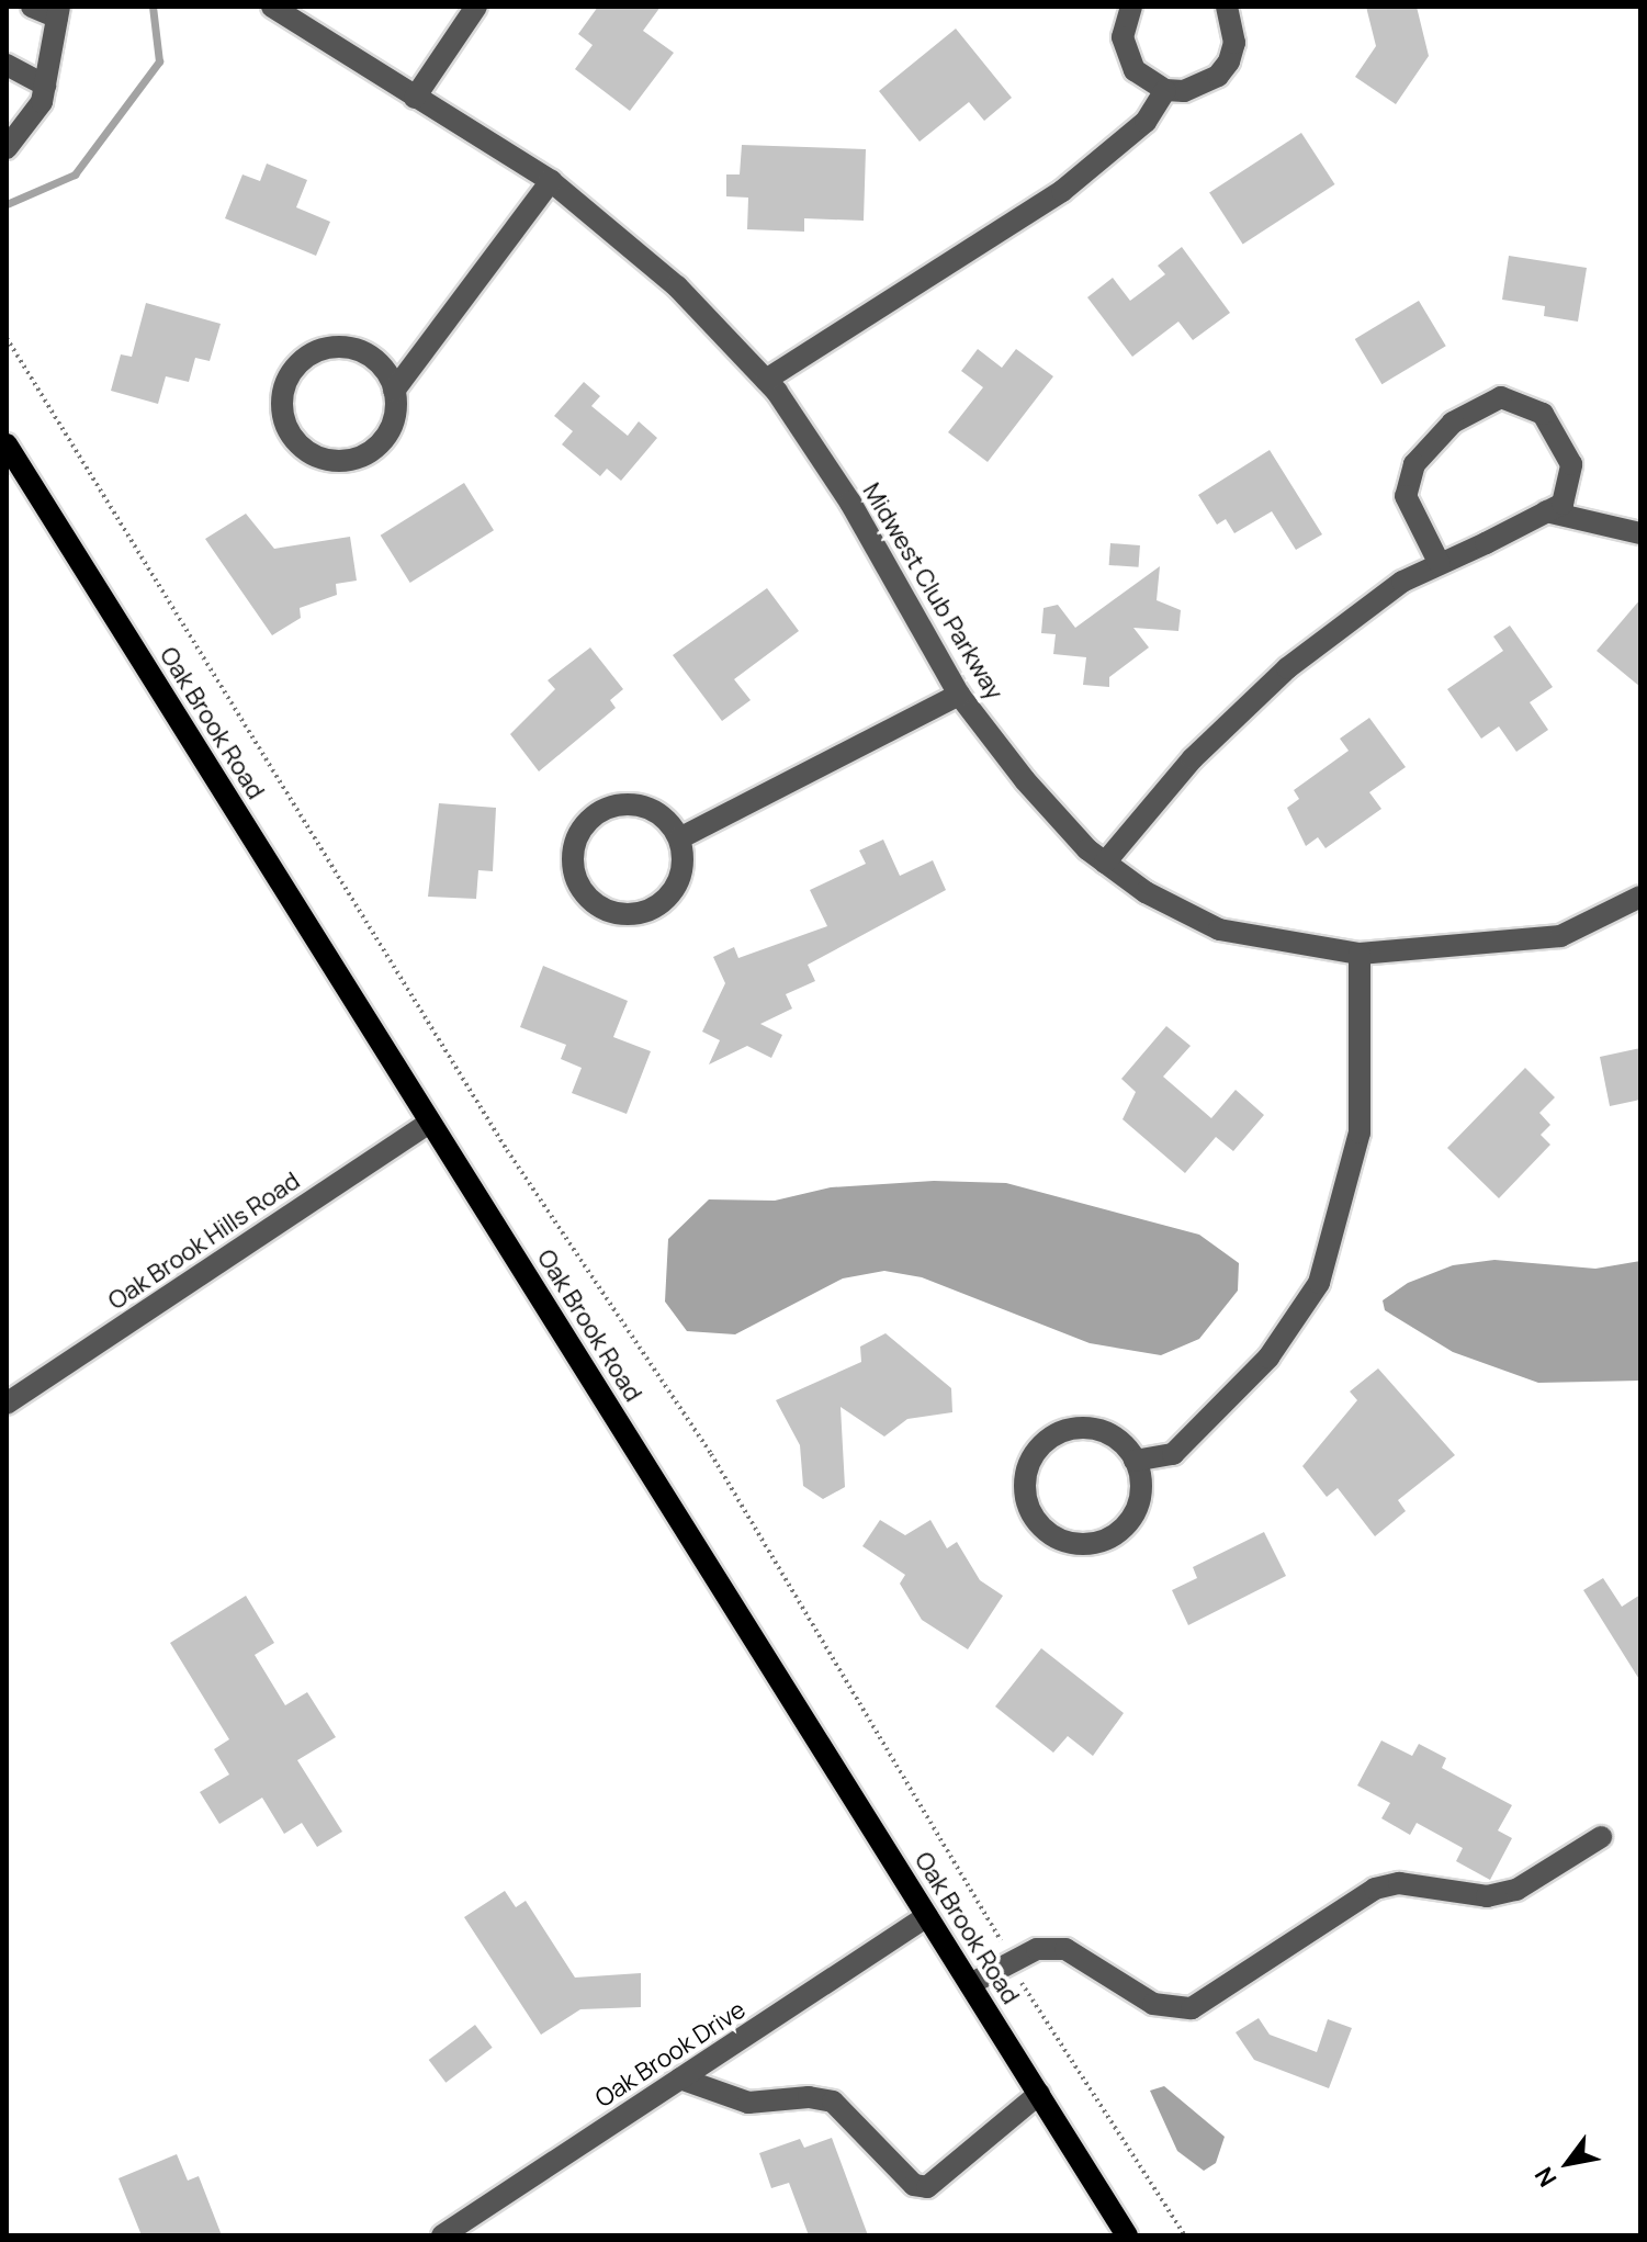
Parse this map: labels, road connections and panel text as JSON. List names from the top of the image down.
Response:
{
  "streets": {
    "main road": ["Oak Brook Road"],
    "street": ["Midwest Club Parkway", "Oak Brook Hills Road", "Oak Brook Drive"]
  },
  "crossings": [
    ["Oak Brook Road", "Oak Brook Hills Road"],
    ["Oak Brook Road", "Oak Brook Drive"]
  ],
  "north": "bottom left"
}
